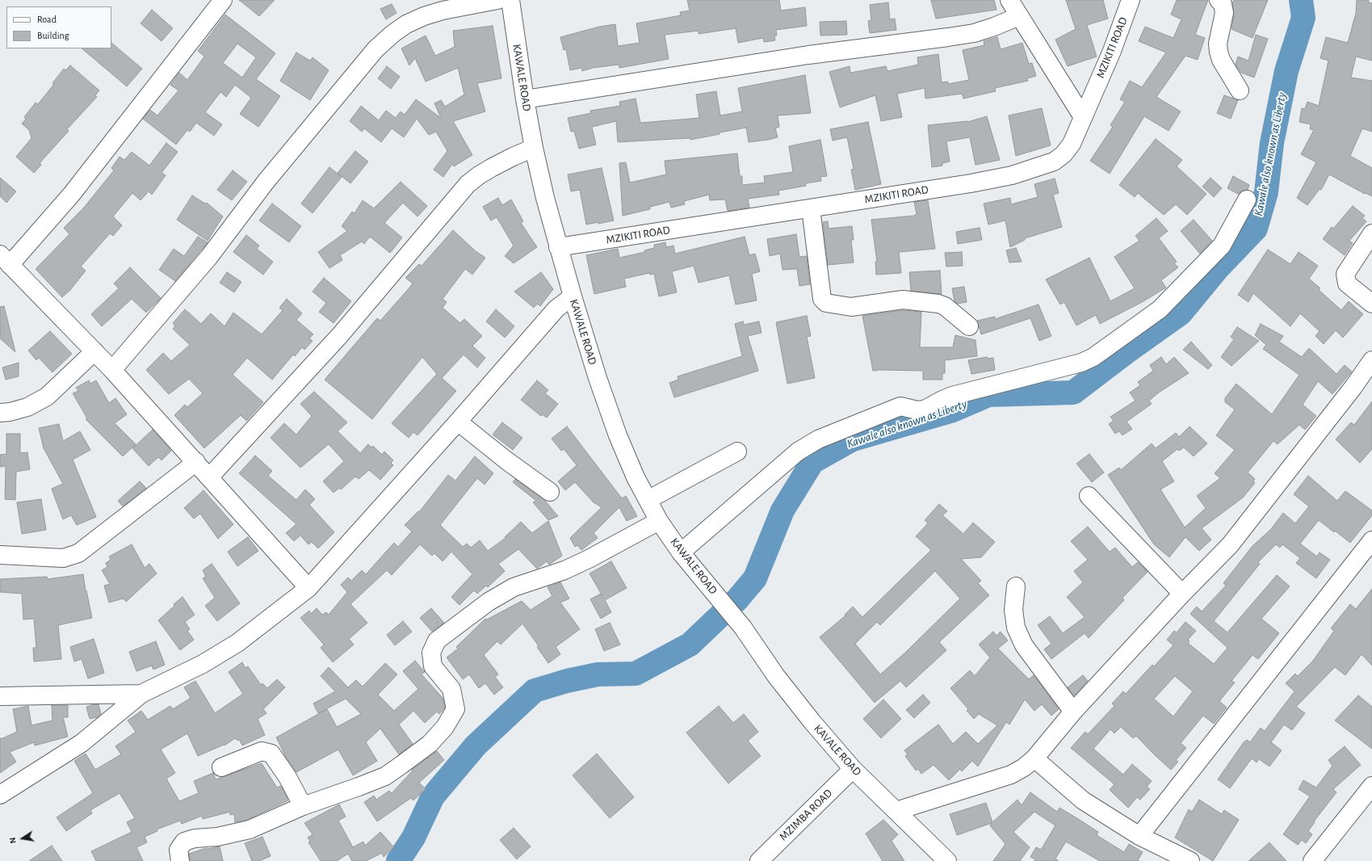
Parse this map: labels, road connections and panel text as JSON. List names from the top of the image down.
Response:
{
  "streets": {
    "street": [
      "MZIKITI ROAD",
      "KAWALE ROAD",
      "KAVALE ROAD",
      "MZIMBA ROAD"
    ]
  },
  "crossings": [
    ["MZIKITI ROAD", "KAWALE ROAD"],
    ["KAWALE ROAD", "KAVALE ROAD"],
    ["KAVALE ROAD", "MZIMBA ROAD"]
  ],
  "water": ["Kawale also known as Liberty"],
  "legend": ["Road", "Building"],
  "north": "left"
}
